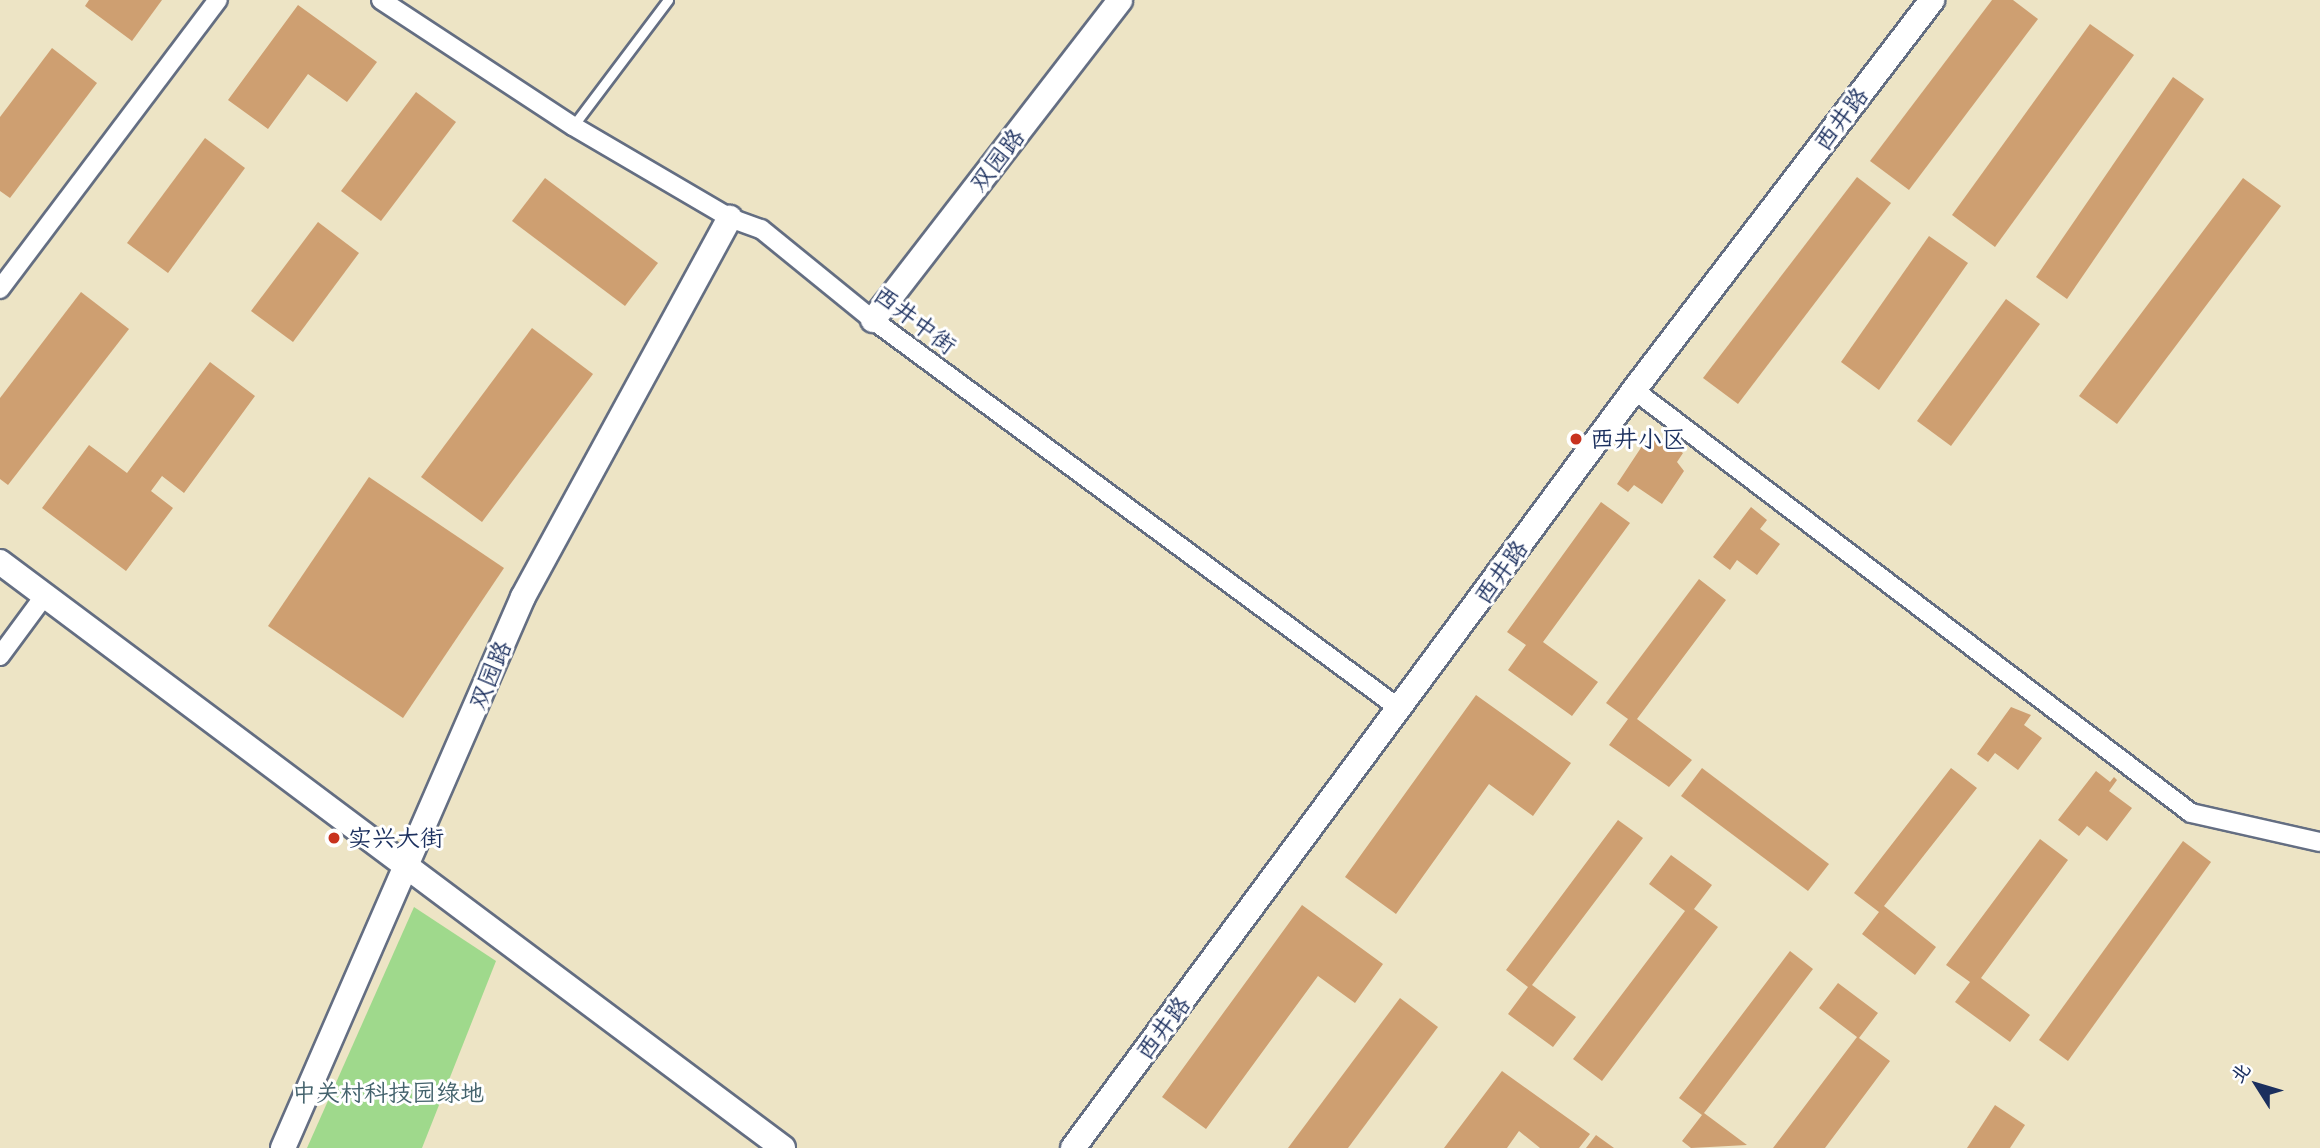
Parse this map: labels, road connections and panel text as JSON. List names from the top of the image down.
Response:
{
  "streets": {
    "street": ["西井路", "双园路", "西井中街"]
  },
  "crossings": [
    ["西井路", "西井中街"],
    ["双园路", "西井中街"]
  ],
  "parks": ["中关村科技园绿地"],
  "places": ["西井小区", "实兴大街"],
  "north": "top left"
}
